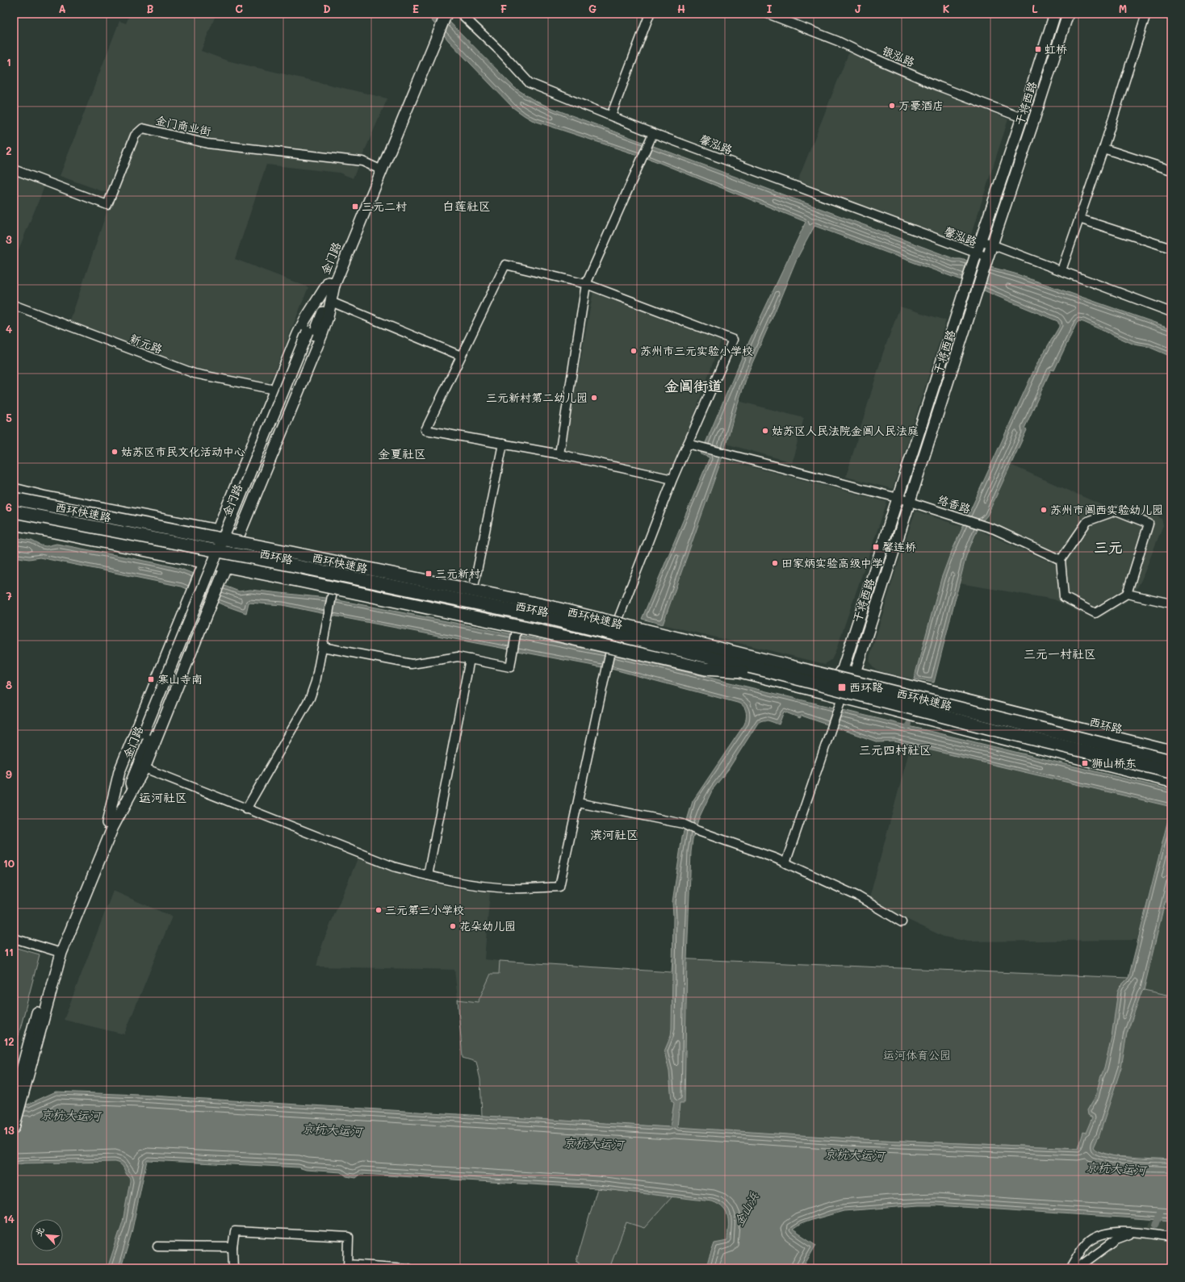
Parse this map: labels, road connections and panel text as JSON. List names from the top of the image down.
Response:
{
  "streets": {
    "highway": ["西环快速路"],
    "main road": ["干将西路", "金门路", "西环路"],
    "street": [
      "银泓路",
      "金门商业街",
      "馨泓路",
      "新元路",
      "络香路"
    ]
  },
  "crossings": [
    ["银泓路", "干将西路"],
    ["干将西路", "馨泓路"],
    ["干将西路", "络香路"],
    ["干将西路", "西环路"],
    ["金门商业街", "金门路"],
    ["西环快速路", "西环路"]
  ],
  "districts": [
    "白莲社区",
    "金阊街道",
    "金夏社区",
    "三元",
    "三元一村社区",
    "三元四村社区",
    "运河社区",
    "滨河社区"
  ],
  "water": ["京杭大运河", "金山浜"],
  "parks": ["运河体育公园"],
  "places": {
    "transit": [
      "虹桥",
      "三元二村",
      "馨连桥",
      "三元新村",
      "寒山寺南",
      "西环路",
      "狮山桥东"
    ],
    "other": [
      "万豪酒店",
      "苏州市三元实验小学校",
      "三元新村第二幼儿园",
      "姑苏区人民法院金阊人民法庭",
      "姑苏区市民文化活动中心",
      "苏州市阊西实验幼儿园",
      "田家炳实验高级中学",
      "三元第三小学校",
      "花朵幼儿园"
    ]
  },
  "north": "top left",
  "grid": {
    "columns": [
      "A",
      "B",
      "C",
      "D",
      "E",
      "F",
      "G",
      "H",
      "I",
      "J",
      "K",
      "L",
      "M"
    ],
    "rows": [
      "1",
      "2",
      "3",
      "4",
      "5",
      "6",
      "7",
      "8",
      "9",
      "10",
      "11",
      "12",
      "13",
      "14"
    ]
  }
}
